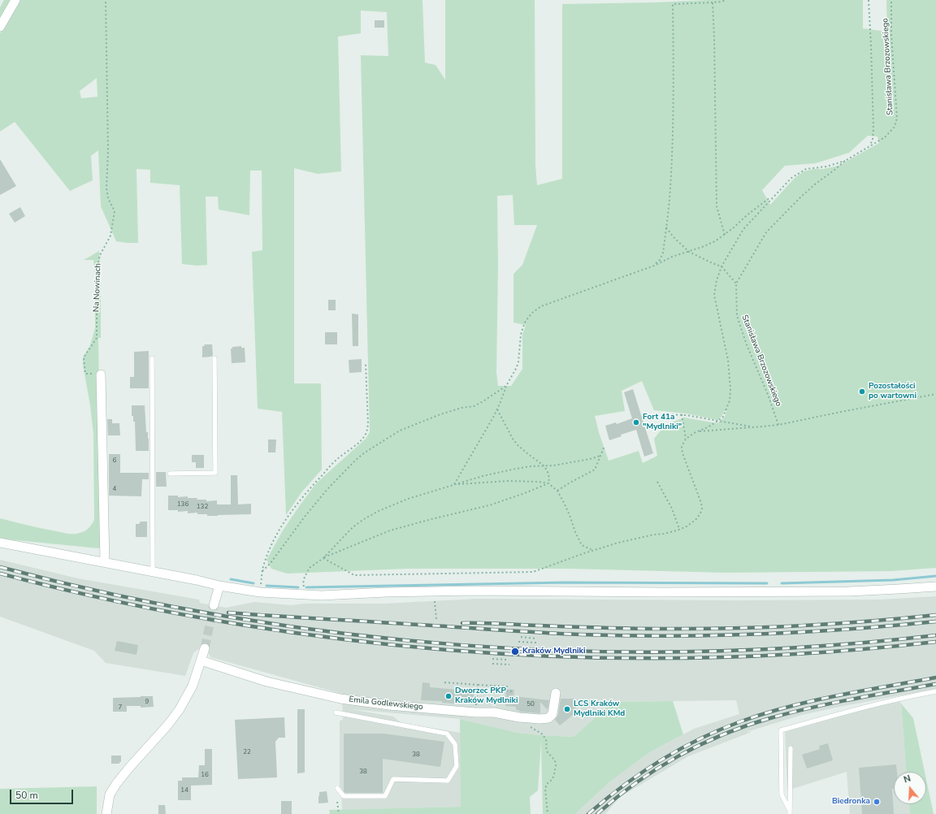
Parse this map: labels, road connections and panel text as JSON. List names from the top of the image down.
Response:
{
  "streets": {
    "street": ["Emila Godlewskiego"],
    "path": ["Stanisława Brzozowskiego", "Na Nowinach"]
  },
  "places": [
    "Pozostałości po wartowni",
    "Fort 41a \"Mydlniki\"",
    "Kraków Mydlniki",
    "Dworzec PKP Kraków Mydlniki",
    "LCS Kraków Mydlniki KMd",
    "Biedronka"
  ],
  "house_numbers": [
    "6",
    "4",
    "136",
    "132",
    "9",
    "50",
    "7",
    "22",
    "38",
    "38",
    "16",
    "14"
  ],
  "scale_bar": "50 m",
  "north": "top"
}
